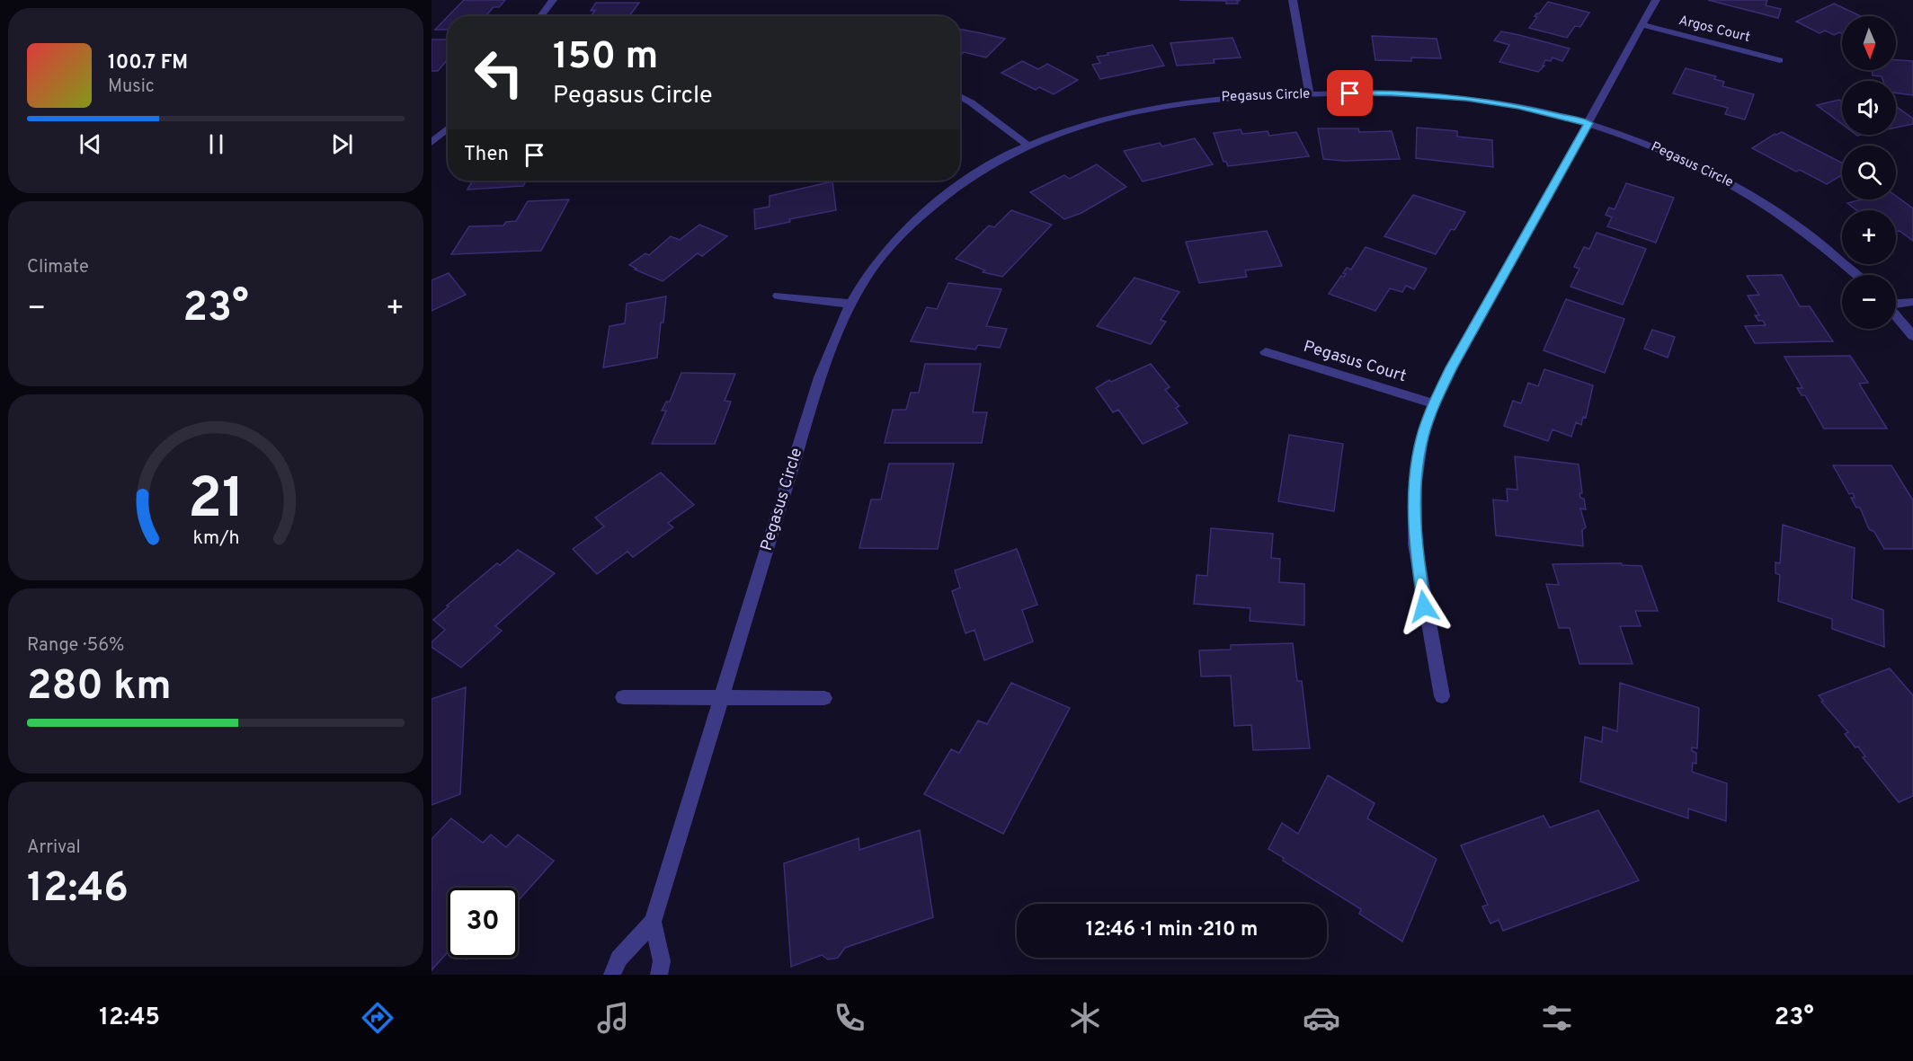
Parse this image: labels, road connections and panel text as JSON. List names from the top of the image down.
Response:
{
  "streets": {
    "street": ["Argos Court", "Pegasus Circle", "Pegasus Court"]
  },
  "north": "bottom",
  "page": {
    "map_buttons": ["+", "−"],
    "turn": ["150 m", "Pegasus Circle"],
    "song": ["100.7 FM", "Music"],
    "then": "Then",
    "tile": [
      "Climate",
      ["Range · 56%", "280 km"],
      ["Arrival", "12:46"]
    ],
    "heat": ["−", "23°", "+"],
    "limit": "30",
    "trip": "12:46 · 1 min · 210 m",
    "tabs": ["12:45", "23°"],
    "gauge": ["21", "km/h"]
  }
}
